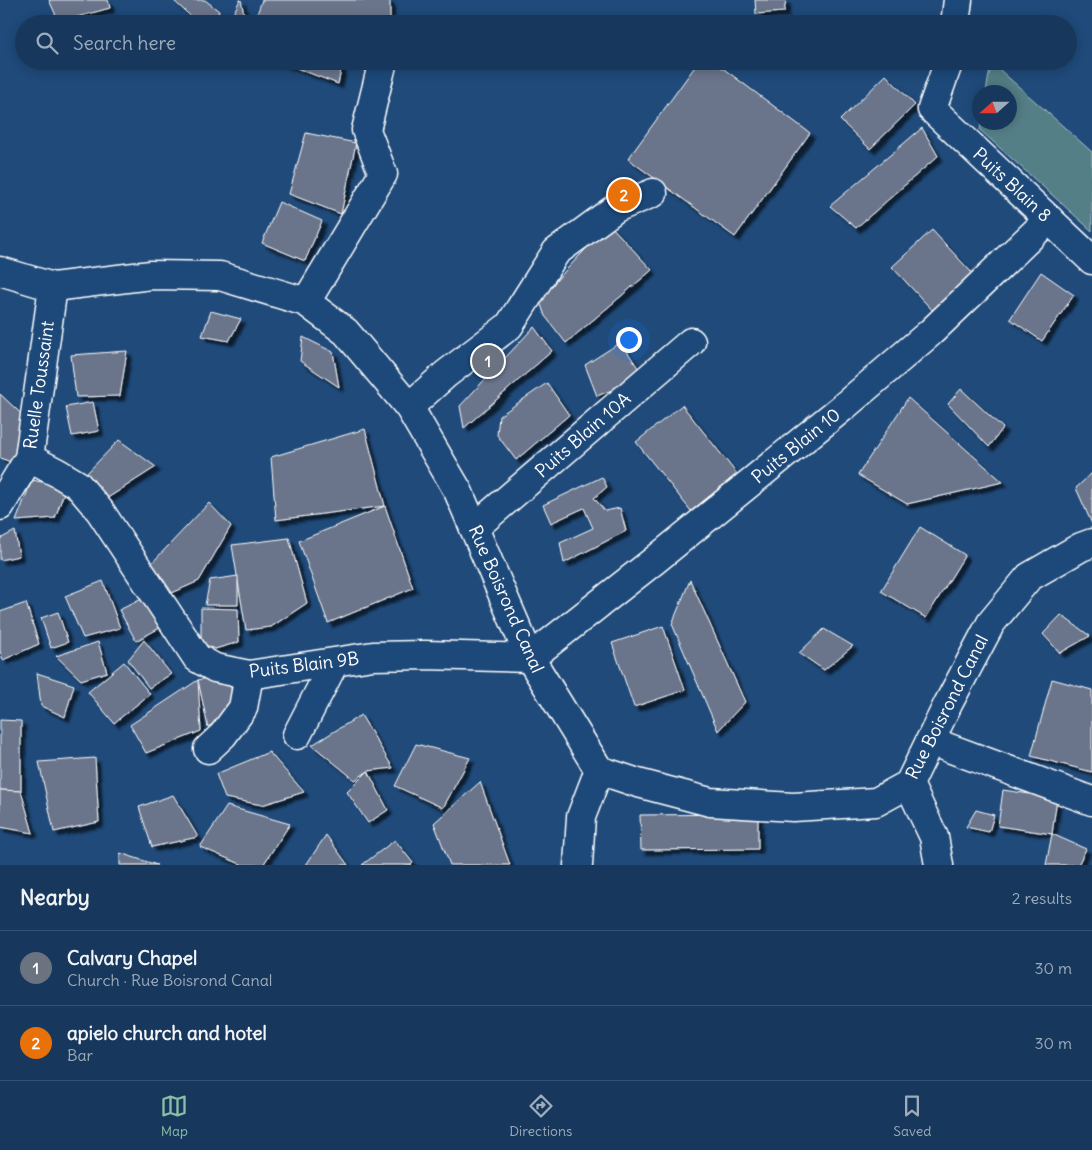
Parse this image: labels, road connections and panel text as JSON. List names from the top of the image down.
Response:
{
  "streets": {
    "street": [
      "Puits Blain 8",
      "Ruelle Toussaint",
      "Puits Blain 10A",
      "Puits Blain 10",
      "Rue Boisrond Canal",
      "Puits Blain 9B"
    ]
  },
  "crossings": [
    ["Puits Blain 8", "Puits Blain 10"],
    ["Ruelle Toussaint", "Rue Boisrond Canal"],
    ["Ruelle Toussaint", "Puits Blain 9B"],
    ["Puits Blain 10A", "Rue Boisrond Canal"],
    ["Puits Blain 10", "Rue Boisrond Canal"],
    ["Puits Blain 10", "Puits Blain 9B"],
    ["Rue Boisrond Canal", "Puits Blain 9B"]
  ],
  "north": "left",
  "page": {
    "search": "Search here",
    "pins": ["2", "1"],
    "heading": ["Nearby", "2 results"],
    "list": [
      {
        "mark": "1",
        "name": "Calvary Chapel",
        "note": "Church · Rue Boisrond Canal",
        "value": "30 m"
      },
      {
        "mark": "2",
        "name": "apielo church and hotel",
        "note": "Bar",
        "value": "30 m"
      }
    ],
    "nav": ["Map", "Directions", "Saved"]
  }
}
